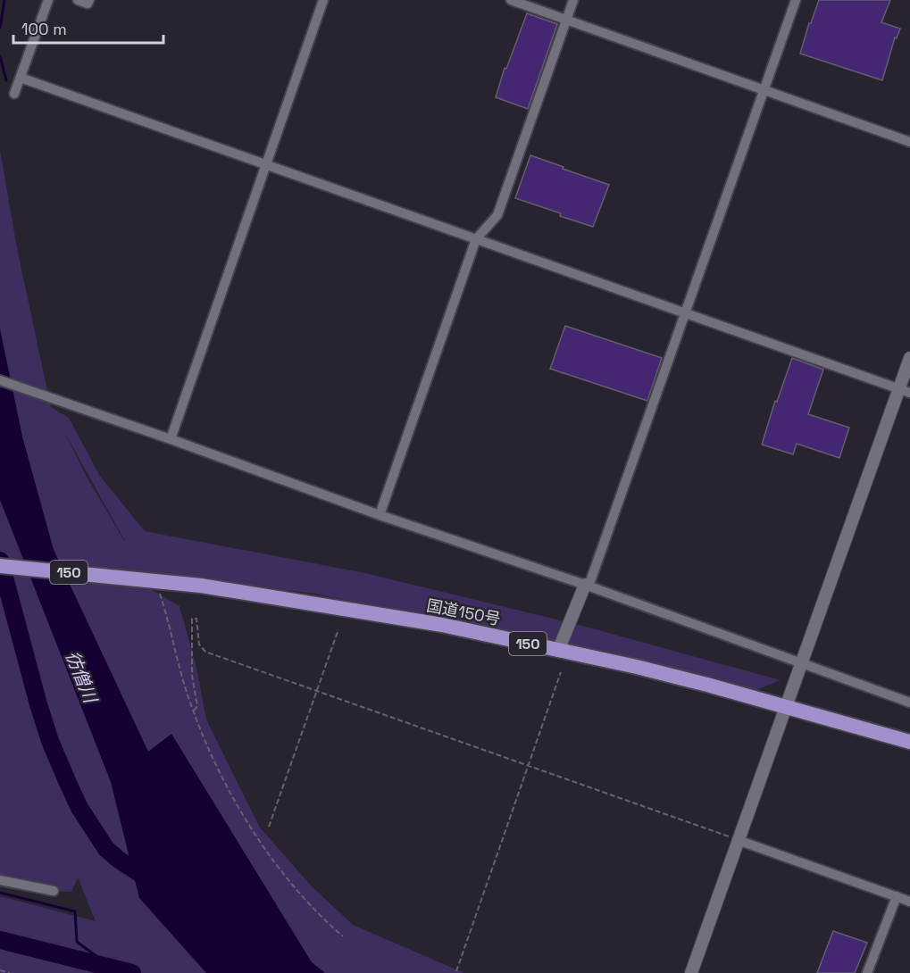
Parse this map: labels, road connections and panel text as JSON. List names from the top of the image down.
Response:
{
  "streets": {
    "highway": ["150", "国道150号"]
  },
  "water": ["彷僧川"],
  "scale_bar": "100 m"
}
